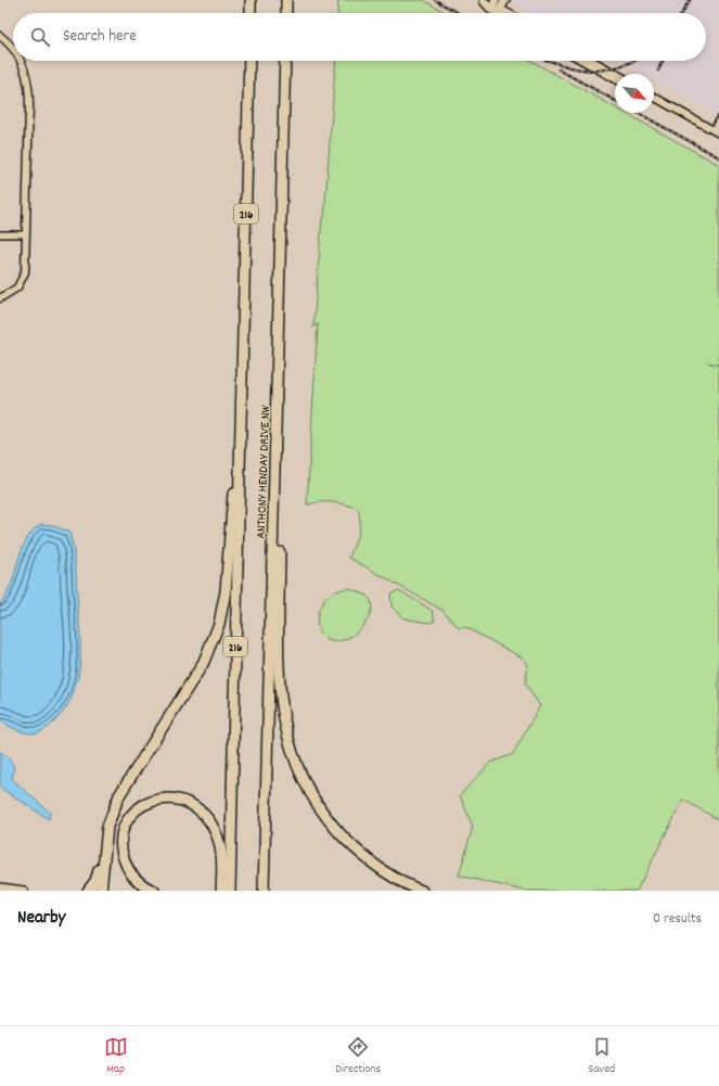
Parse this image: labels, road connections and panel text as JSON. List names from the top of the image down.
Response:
{
  "streets": {
    "highway": ["216", "ANTHONY HENDAY DRIVE NW"]
  },
  "north": "bottom right",
  "page": {
    "search": "Search here",
    "heading": ["Nearby", "0 results"],
    "nav": ["Map", "Directions", "Saved"]
  }
}
